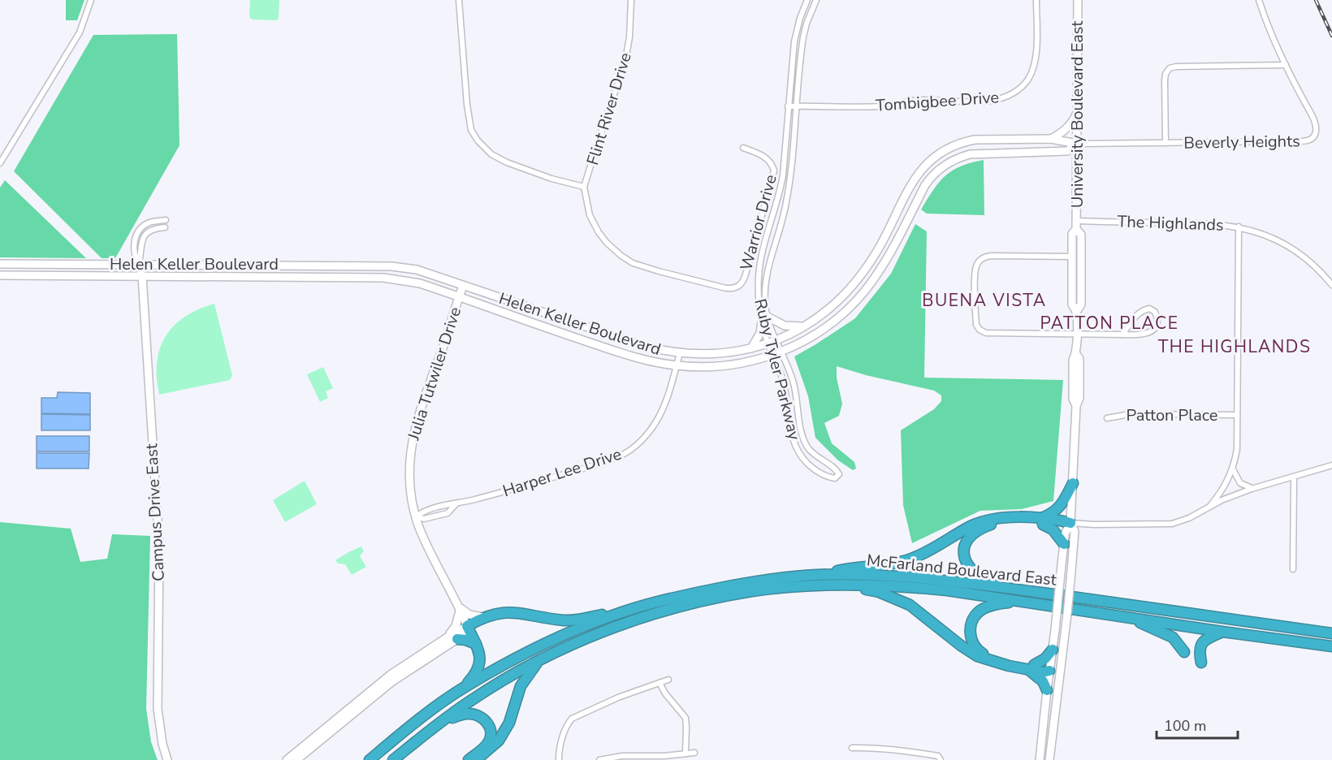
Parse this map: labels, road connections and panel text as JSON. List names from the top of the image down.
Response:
{
  "streets": {
    "highway": ["McFarland Boulevard East"],
    "street": [
      "Tombigbee Drive",
      "Flint River Drive",
      "University Boulevard East",
      "Beverly Heights",
      "Warrior Drive",
      "The Highlands",
      "Helen Keller Boulevard",
      "Ruby Tyler Parkway",
      "Julia Tutwiler Drive",
      "Patton Place",
      "Harper Lee Drive",
      "Campus Drive East"
    ]
  },
  "crossings": [
    ["Tombigbee Drive", "Ruby Tyler Parkway"],
    ["Flint River Drive", "Warrior Drive"],
    ["University Boulevard East", "Beverly Heights"],
    ["University Boulevard East", "The Highlands"],
    ["University Boulevard East", "Helen Keller Boulevard"],
    ["Beverly Heights", "Helen Keller Boulevard"],
    ["Helen Keller Boulevard", "Ruby Tyler Parkway"],
    ["Helen Keller Boulevard", "Julia Tutwiler Drive"],
    ["Helen Keller Boulevard", "Harper Lee Drive"],
    ["Helen Keller Boulevard", "Campus Drive East"],
    ["Julia Tutwiler Drive", "Harper Lee Drive"]
  ],
  "districts": ["BUENA VISTA", "PATTON PLACE", "THE HIGHLANDS"],
  "scale_bar": "100 m"
}
